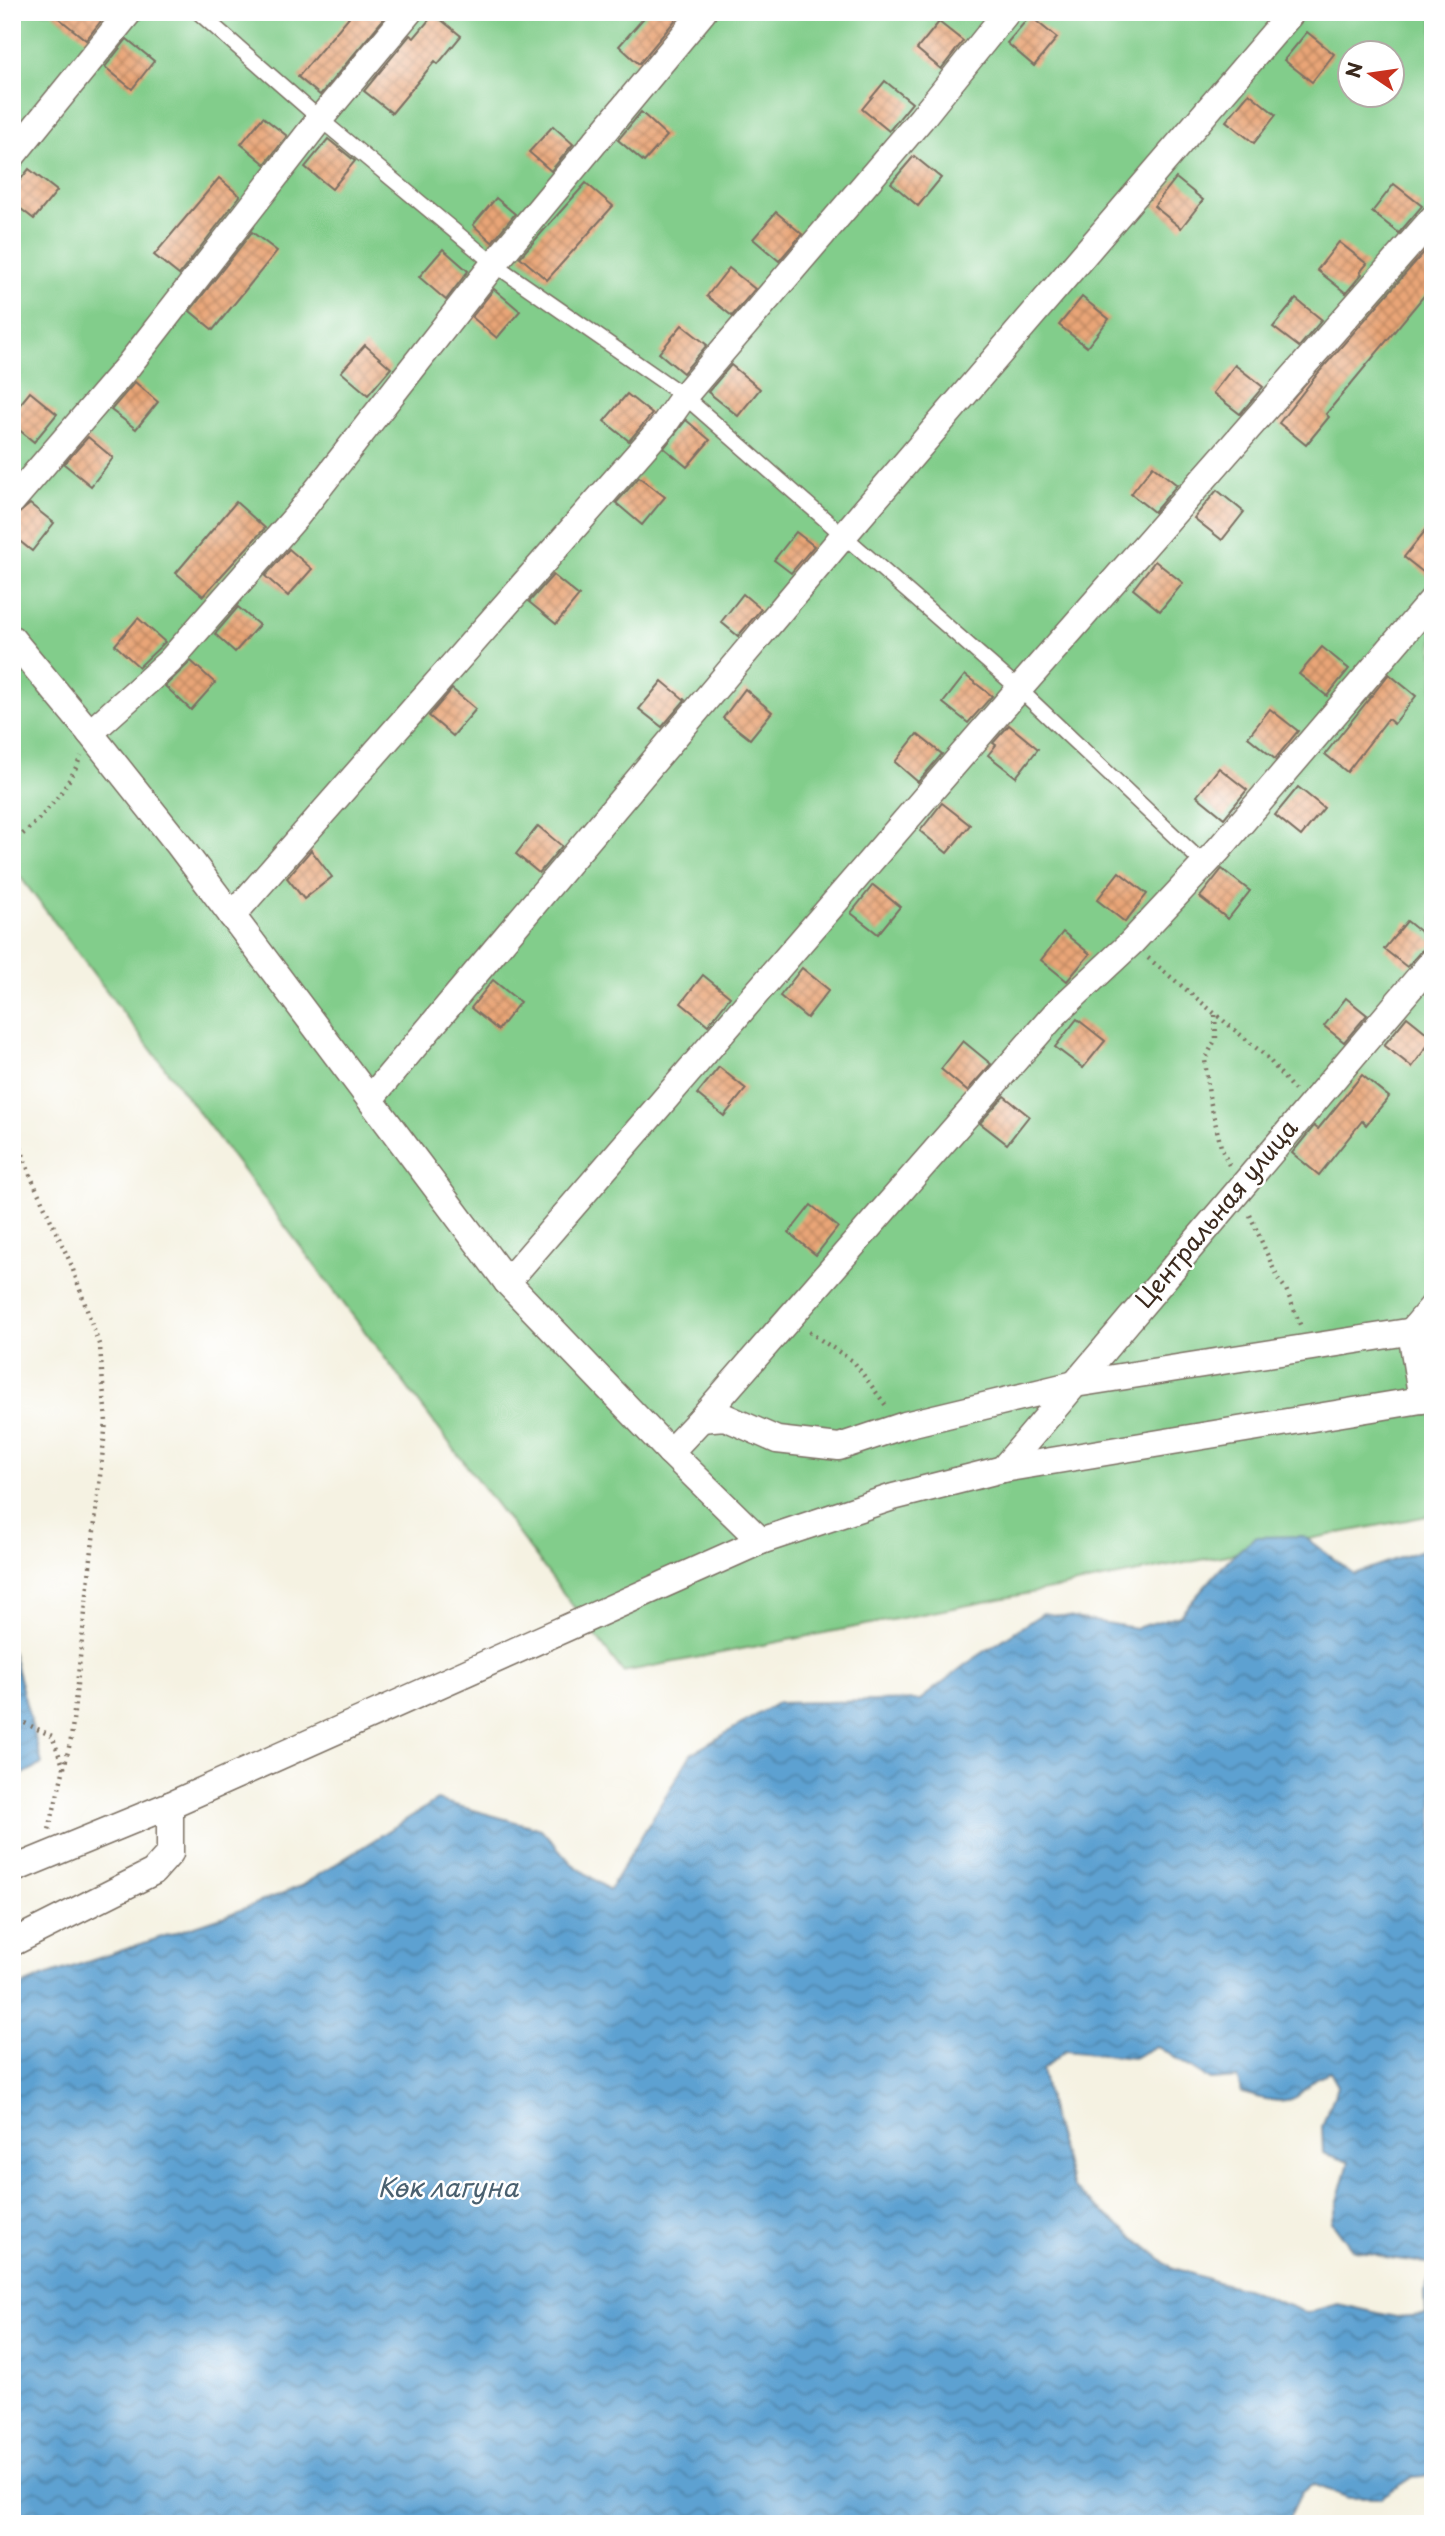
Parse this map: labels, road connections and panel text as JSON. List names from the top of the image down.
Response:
{
  "streets": {
    "street": ["Центральная улица"]
  },
  "water": ["Көк лагуна"],
  "north": "left"
}
